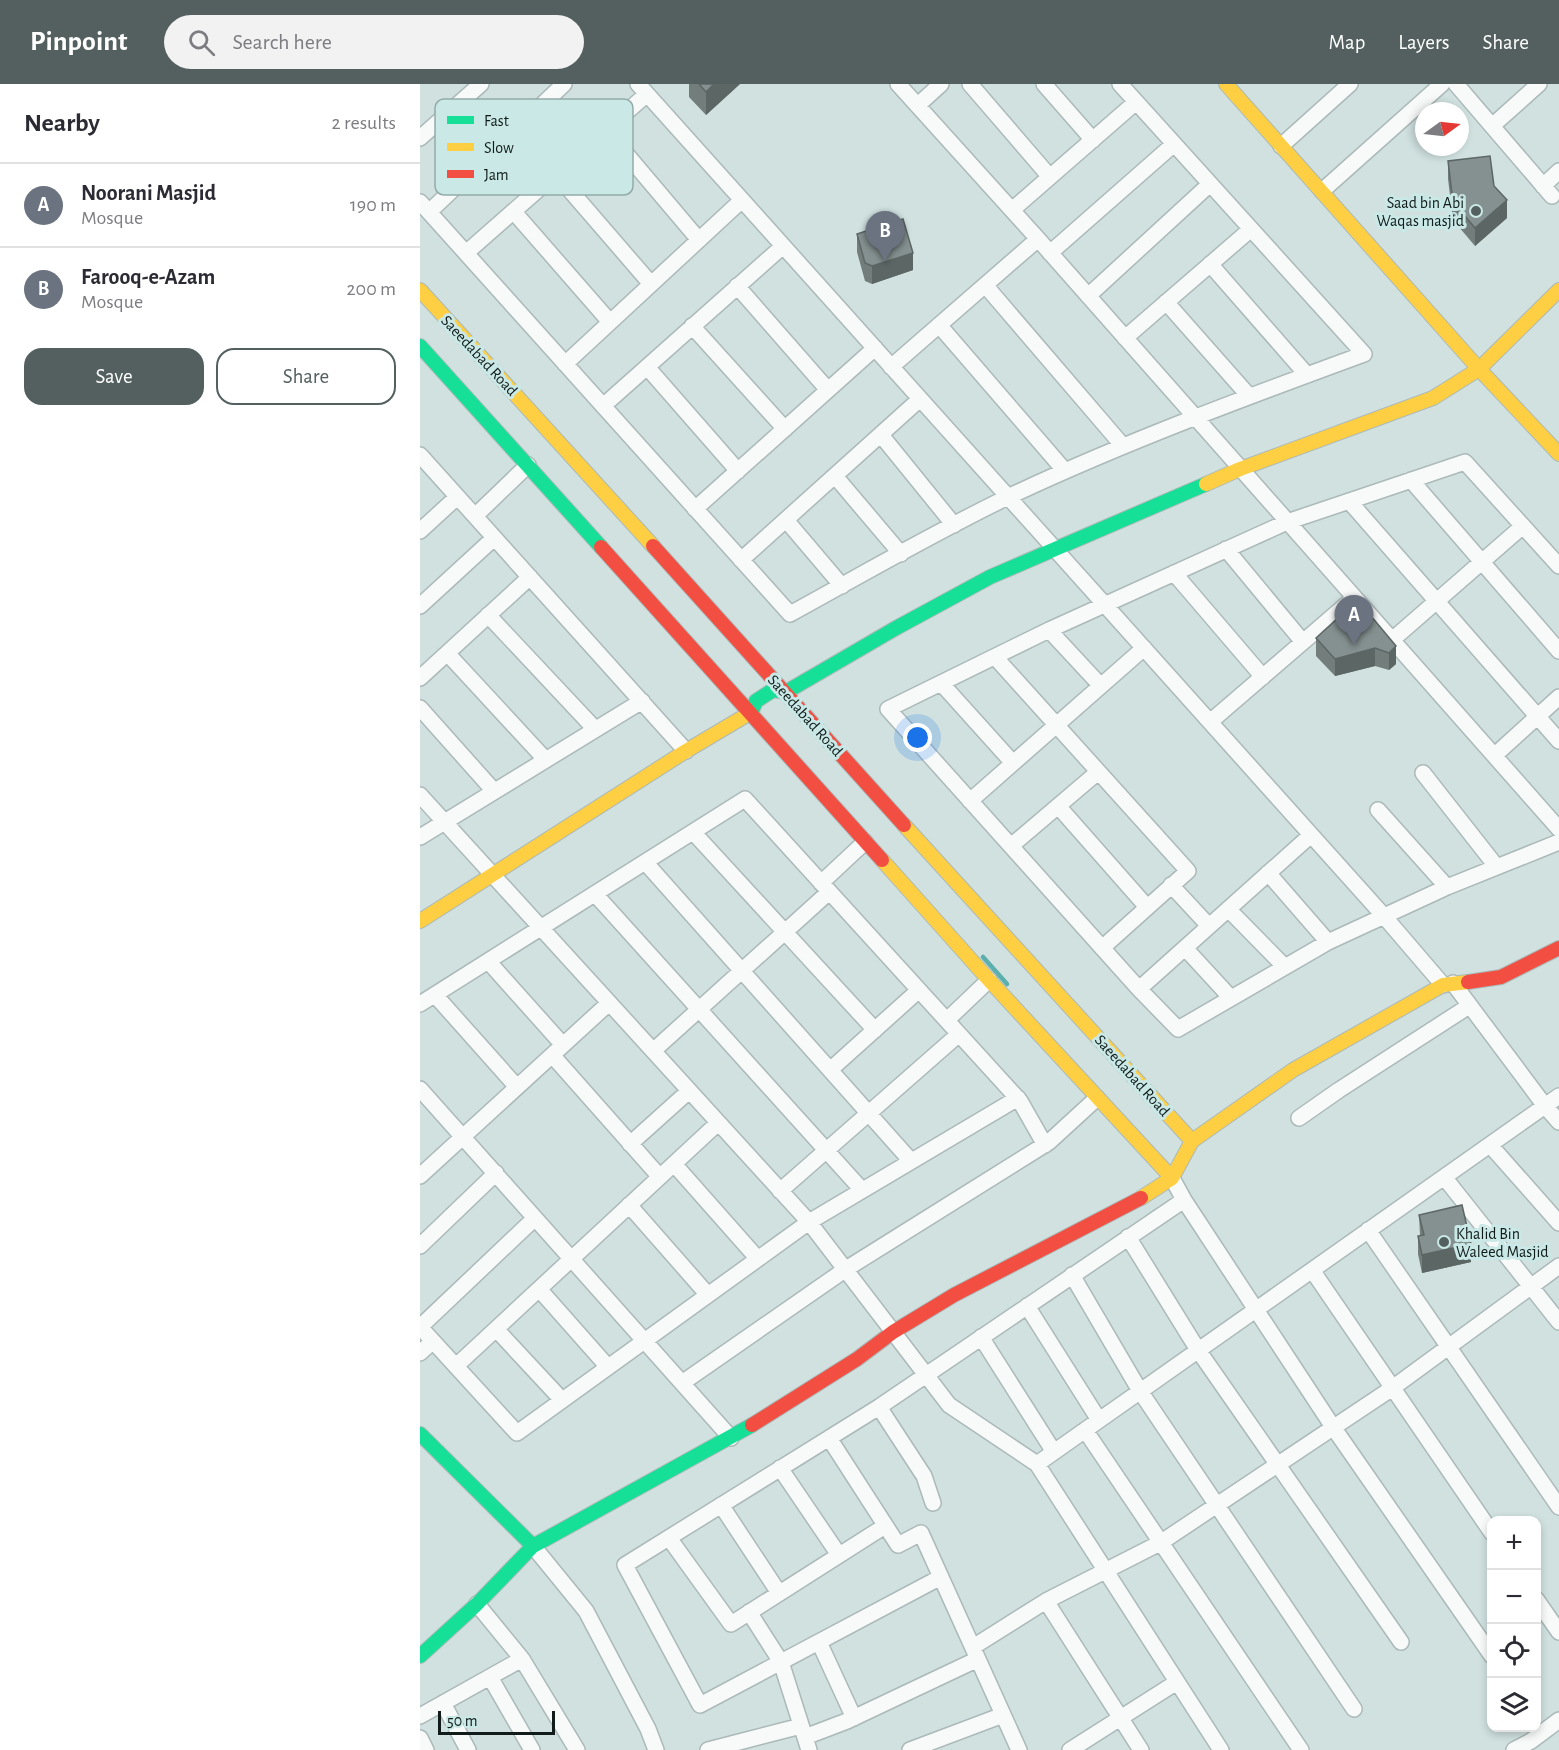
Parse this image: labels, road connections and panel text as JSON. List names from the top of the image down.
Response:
{
  "streets": {
    "street": ["Saeedabad Road"]
  },
  "places": ["Saad bin Abi Waqas masjid", "Khalid Bin Waleed Masjid"],
  "legend": ["Fast", "Slow", "Jam"],
  "scale_bar": "50 m",
  "north": "right",
  "page": {
    "header": "Pinpoint",
    "search": "Search here",
    "nav": ["Map", "Layers", "Share"],
    "heading": ["Nearby", "2 results"],
    "list": [
      {
        "mark": "A",
        "name": "Noorani Masjid",
        "note": "Mosque",
        "value": "190 m"
      },
      {
        "mark": "B",
        "name": "Farooq-e-Azam",
        "note": "Mosque",
        "value": "200 m"
      }
    ],
    "pins": ["B", "A"],
    "buttons": ["Save", "Share"],
    "map_buttons": ["+", "−"],
    "scale": "50 m"
  }
}
